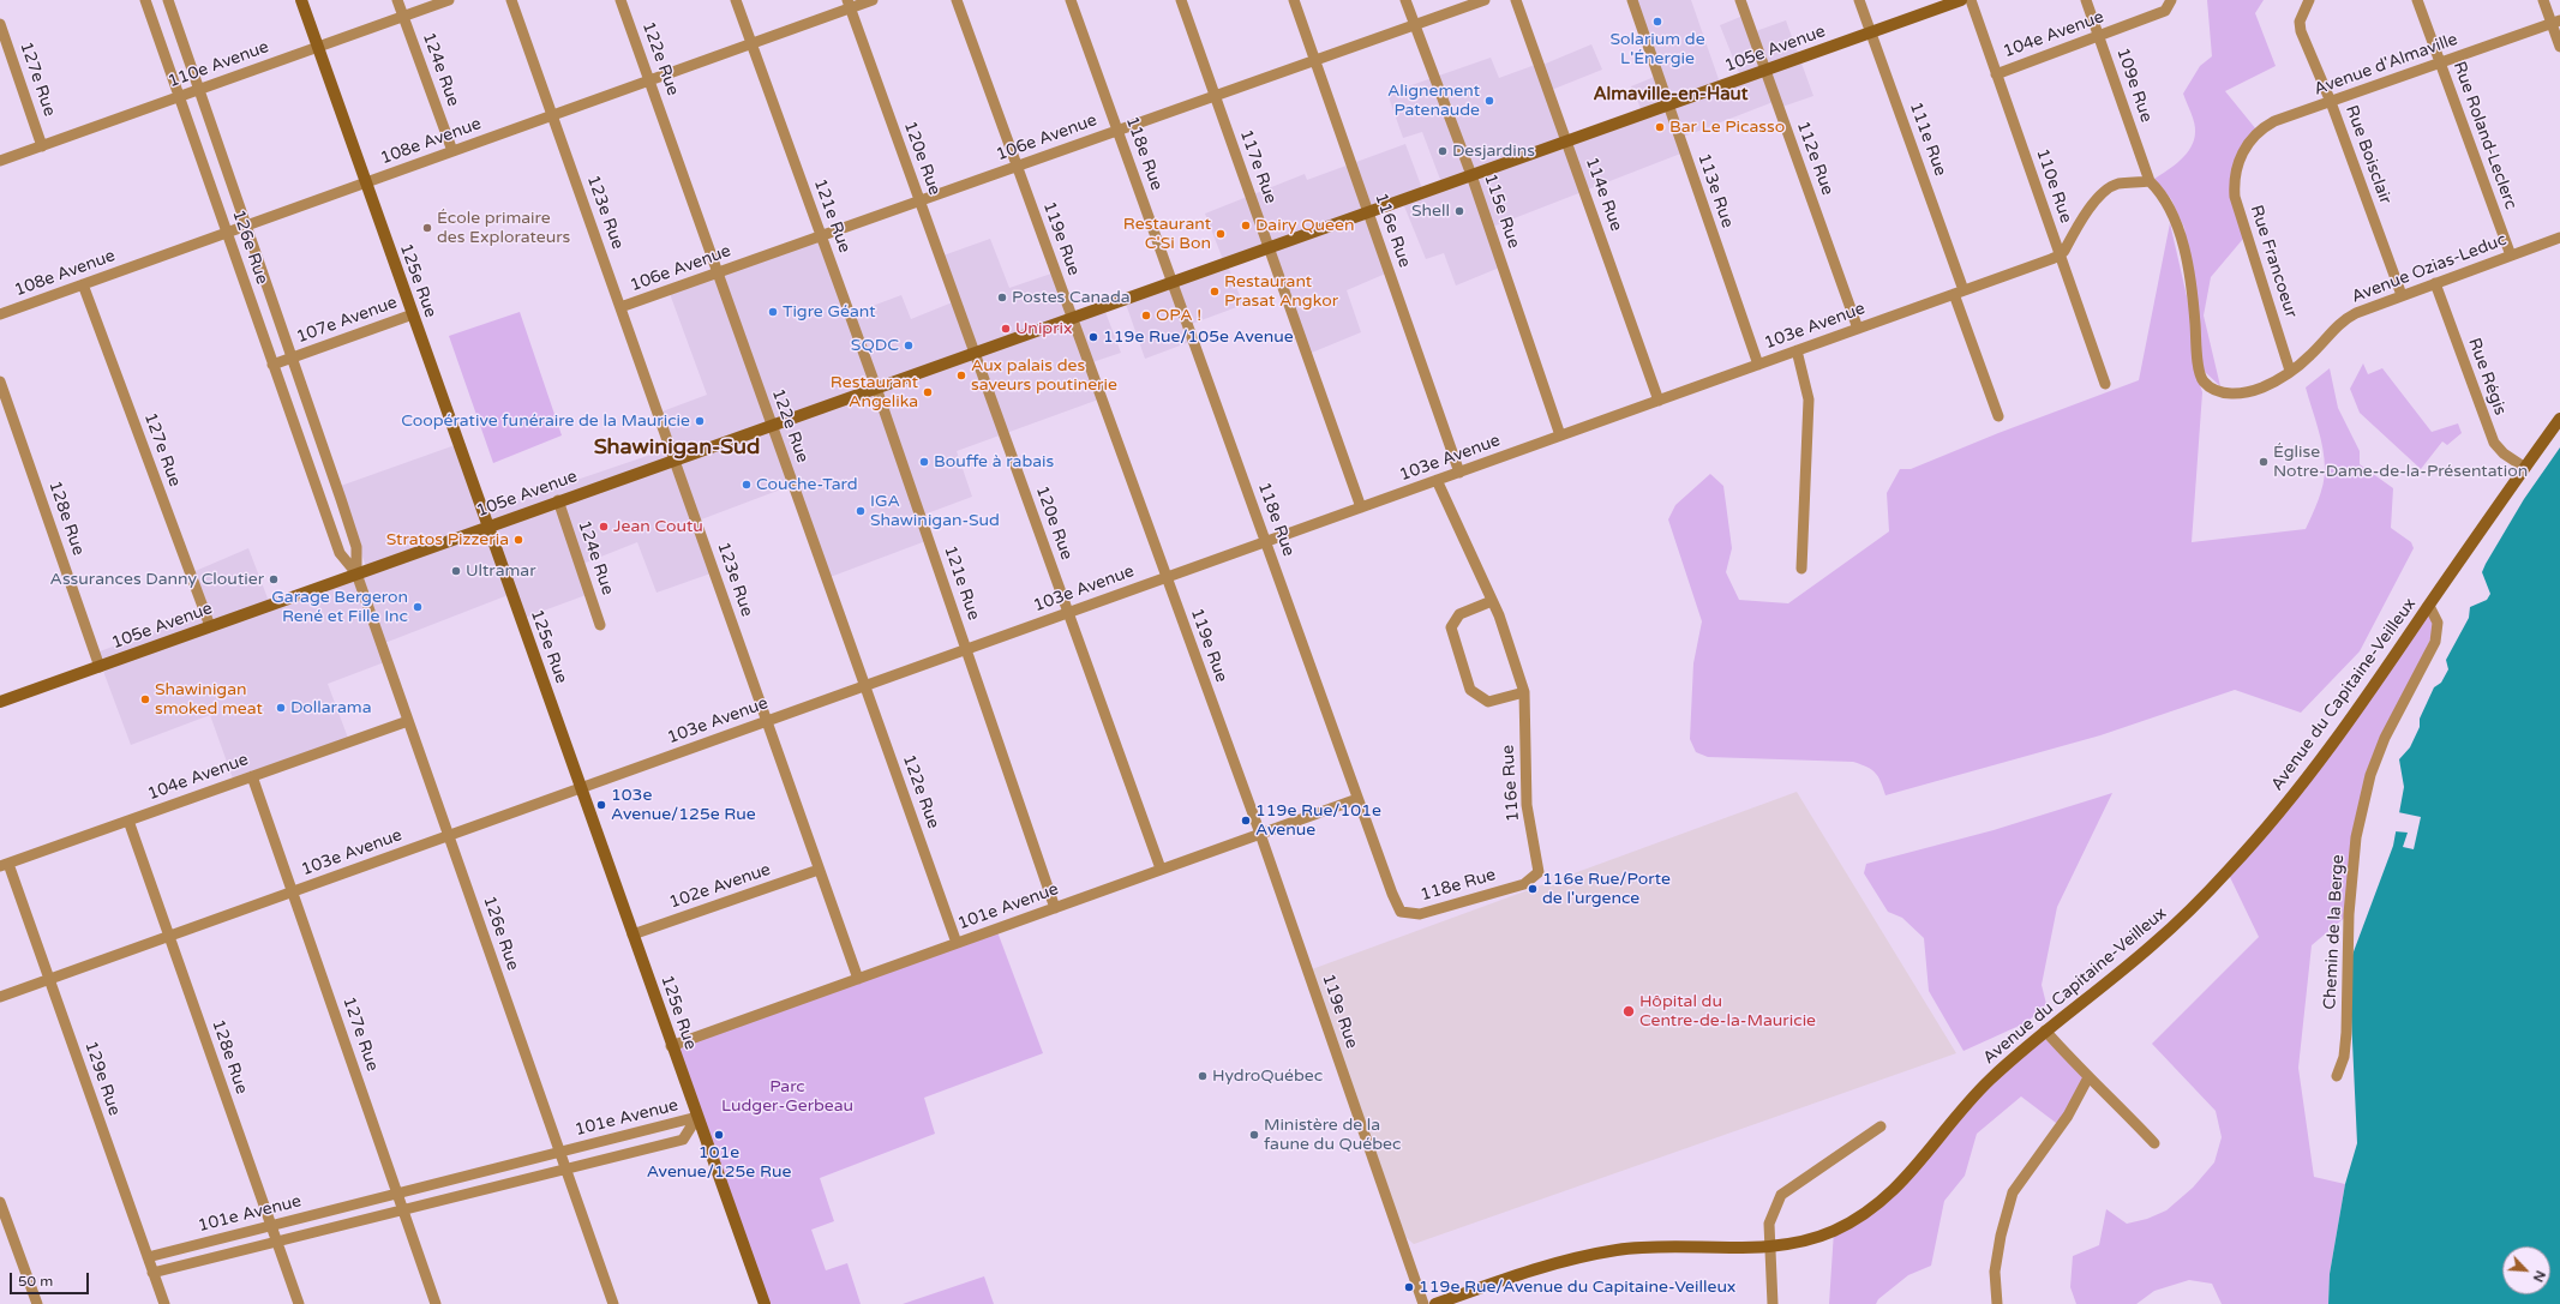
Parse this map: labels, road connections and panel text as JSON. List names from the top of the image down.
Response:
{
  "streets": {
    "street": [
      "104e Avenue",
      "105e Avenue",
      "122e Rue",
      "110e Avenue",
      "Avenue d'Almaville",
      "124e Rue",
      "127e Rue",
      "109e Rue",
      "Rue Roland-Leclerc",
      "106e Avenue",
      "111e Rue",
      "108e Avenue",
      "118e Rue",
      "Rue Boisclair",
      "120e Rue",
      "112e Rue",
      "117e Rue",
      "110e Rue",
      "113e Rue",
      "114e Rue",
      "115e Rue",
      "123e Rue",
      "121e Rue",
      "116e Rue",
      "119e Rue",
      "126e Rue",
      "Rue Francoeur",
      "Avenue Ozias-Leduc",
      "125e Rue",
      "107e Avenue",
      "103e Avenue",
      "Rue Régis",
      "128e Rue",
      "Avenue du Capitaine-Veilleux",
      "102e Avenue",
      "101e Avenue",
      "Chemin de la Berge",
      "129e Rue"
    ]
  },
  "crossings": [
    ["104e Avenue", "127e Rue"],
    ["104e Avenue", "109e Rue"],
    ["104e Avenue", "110e Rue"],
    ["104e Avenue", "126e Rue"],
    ["104e Avenue", "128e Rue"],
    ["104e Avenue", "129e Rue"],
    ["105e Avenue", "122e Rue"],
    ["105e Avenue", "124e Rue"],
    ["105e Avenue", "127e Rue"],
    ["105e Avenue", "111e Rue"],
    ["105e Avenue", "118e Rue"],
    ["105e Avenue", "120e Rue"],
    ["105e Avenue", "112e Rue"],
    ["105e Avenue", "117e Rue"],
    ["105e Avenue", "113e Rue"],
    ["105e Avenue", "114e Rue"],
    ["105e Avenue", "115e Rue"],
    ["105e Avenue", "123e Rue"],
    ["105e Avenue", "121e Rue"],
    ["105e Avenue", "116e Rue"],
    ["105e Avenue", "119e Rue"],
    ["105e Avenue", "126e Rue"],
    ["105e Avenue", "125e Rue"],
    ["105e Avenue", "128e Rue"],
    ["122e Rue", "106e Avenue"],
    ["122e Rue", "108e Avenue"],
    ["122e Rue", "103e Avenue"],
    ["122e Rue", "101e Avenue"],
    ["110e Avenue", "124e Rue"],
    ["110e Avenue", "127e Rue"],
    ["110e Avenue", "126e Rue"],
    ["110e Avenue", "125e Rue"],
    ["Avenue d'Almaville", "Rue Roland-Leclerc"],
    ["Avenue d'Almaville", "Rue Boisclair"],
    ["Avenue d'Almaville", "Rue Francoeur"],
    ["124e Rue", "108e Avenue"],
    ["127e Rue", "108e Avenue"],
    ["127e Rue", "103e Avenue"],
    ["127e Rue", "101e Avenue"],
    ["109e Rue", "Avenue Ozias-Leduc"],
    ["Rue Roland-Leclerc", "Avenue Ozias-Leduc"],
    ["106e Avenue", "118e Rue"],
    ["106e Avenue", "120e Rue"],
    ["106e Avenue", "117e Rue"],
    ["106e Avenue", "115e Rue"],
    ["106e Avenue", "123e Rue"],
    ["106e Avenue", "121e Rue"],
    ["106e Avenue", "116e Rue"],
    ["106e Avenue", "119e Rue"],
    ["111e Rue", "103e Avenue"],
    ["108e Avenue", "120e Rue"],
    ["108e Avenue", "123e Rue"],
    ["108e Avenue", "121e Rue"],
    ["108e Avenue", "126e Rue"],
    ["108e Avenue", "125e Rue"],
    ["118e Rue", "116e Rue"],
    ["118e Rue", "103e Avenue"],
    ["118e Rue", "101e Avenue"],
    ["Rue Boisclair", "Avenue Ozias-Leduc"],
    ["120e Rue", "103e Avenue"],
    ["120e Rue", "101e Avenue"],
    ["112e Rue", "103e Avenue"],
    ["117e Rue", "103e Avenue"],
    ["110e Rue", "103e Avenue"],
    ["113e Rue", "103e Avenue"],
    ["114e Rue", "103e Avenue"],
    ["115e Rue", "103e Avenue"],
    ["123e Rue", "103e Avenue"],
    ["123e Rue", "102e Avenue"],
    ["123e Rue", "101e Avenue"],
    ["121e Rue", "103e Avenue"],
    ["121e Rue", "101e Avenue"],
    ["116e Rue", "103e Avenue"],
    ["119e Rue", "103e Avenue"],
    ["119e Rue", "101e Avenue"],
    ["126e Rue", "107e Avenue"],
    ["126e Rue", "103e Avenue"],
    ["126e Rue", "101e Avenue"],
    ["Rue Francoeur", "Avenue Ozias-Leduc"],
    ["Avenue Ozias-Leduc", "Rue Régis"],
    ["125e Rue", "107e Avenue"],
    ["125e Rue", "103e Avenue"],
    ["125e Rue", "102e Avenue"],
    ["125e Rue", "101e Avenue"],
    ["103e Avenue", "128e Rue"],
    ["103e Avenue", "129e Rue"],
    ["Rue Régis", "Avenue du Capitaine-Veilleux"],
    ["128e Rue", "101e Avenue"],
    ["Avenue du Capitaine-Veilleux", "Chemin de la Berge"],
    ["101e Avenue", "129e Rue"]
  ],
  "districts": ["Almaville-en-Haut", "Shawinigan-Sud"],
  "parks": ["Parc Ludger-Gerbeau"],
  "places": [
    "Solarium de L'Énergie",
    "Alignement Patenaude",
    "Bar Le Picasso",
    "Desjardins",
    "Shell",
    "Dairy Queen",
    "École primaire des Explorateurs",
    "Restaurant C'Si Bon",
    "Restaurant Prasat Angkor",
    "Postes Canada",
    "Tigre Géant",
    "OPA !",
    "Uniprix",
    "119e Rue/105e Avenue",
    "SQDC",
    "Aux palais des saveurs poutinerie",
    "Restaurant Angelika",
    "Coopérative funéraire de la Mauricie",
    "Bouffe à rabais",
    "Église Notre-Dame-de-la-Présentation",
    "Couche-Tard",
    "IGA Shawinigan-Sud",
    "Jean Coutu",
    "Stratos Pizzeria",
    "Ultramar",
    "Assurances Danny Cloutier",
    "Garage Bergeron René et Fille Inc",
    "Shawinigan smoked meat",
    "Dollarama",
    "103e Avenue/125e Rue",
    "119e Rue/101e Avenue",
    "116e Rue/Porte de l'urgence",
    "Hôpital du Centre-de-la-Mauricie",
    "HydroQuébec",
    "101e Avenue/125e Rue",
    "Ministère de la faune du Québec",
    "119e Rue/Avenue du Capitaine-Veilleux"
  ],
  "scale_bar": "50 m",
  "north": "bottom right"
}
